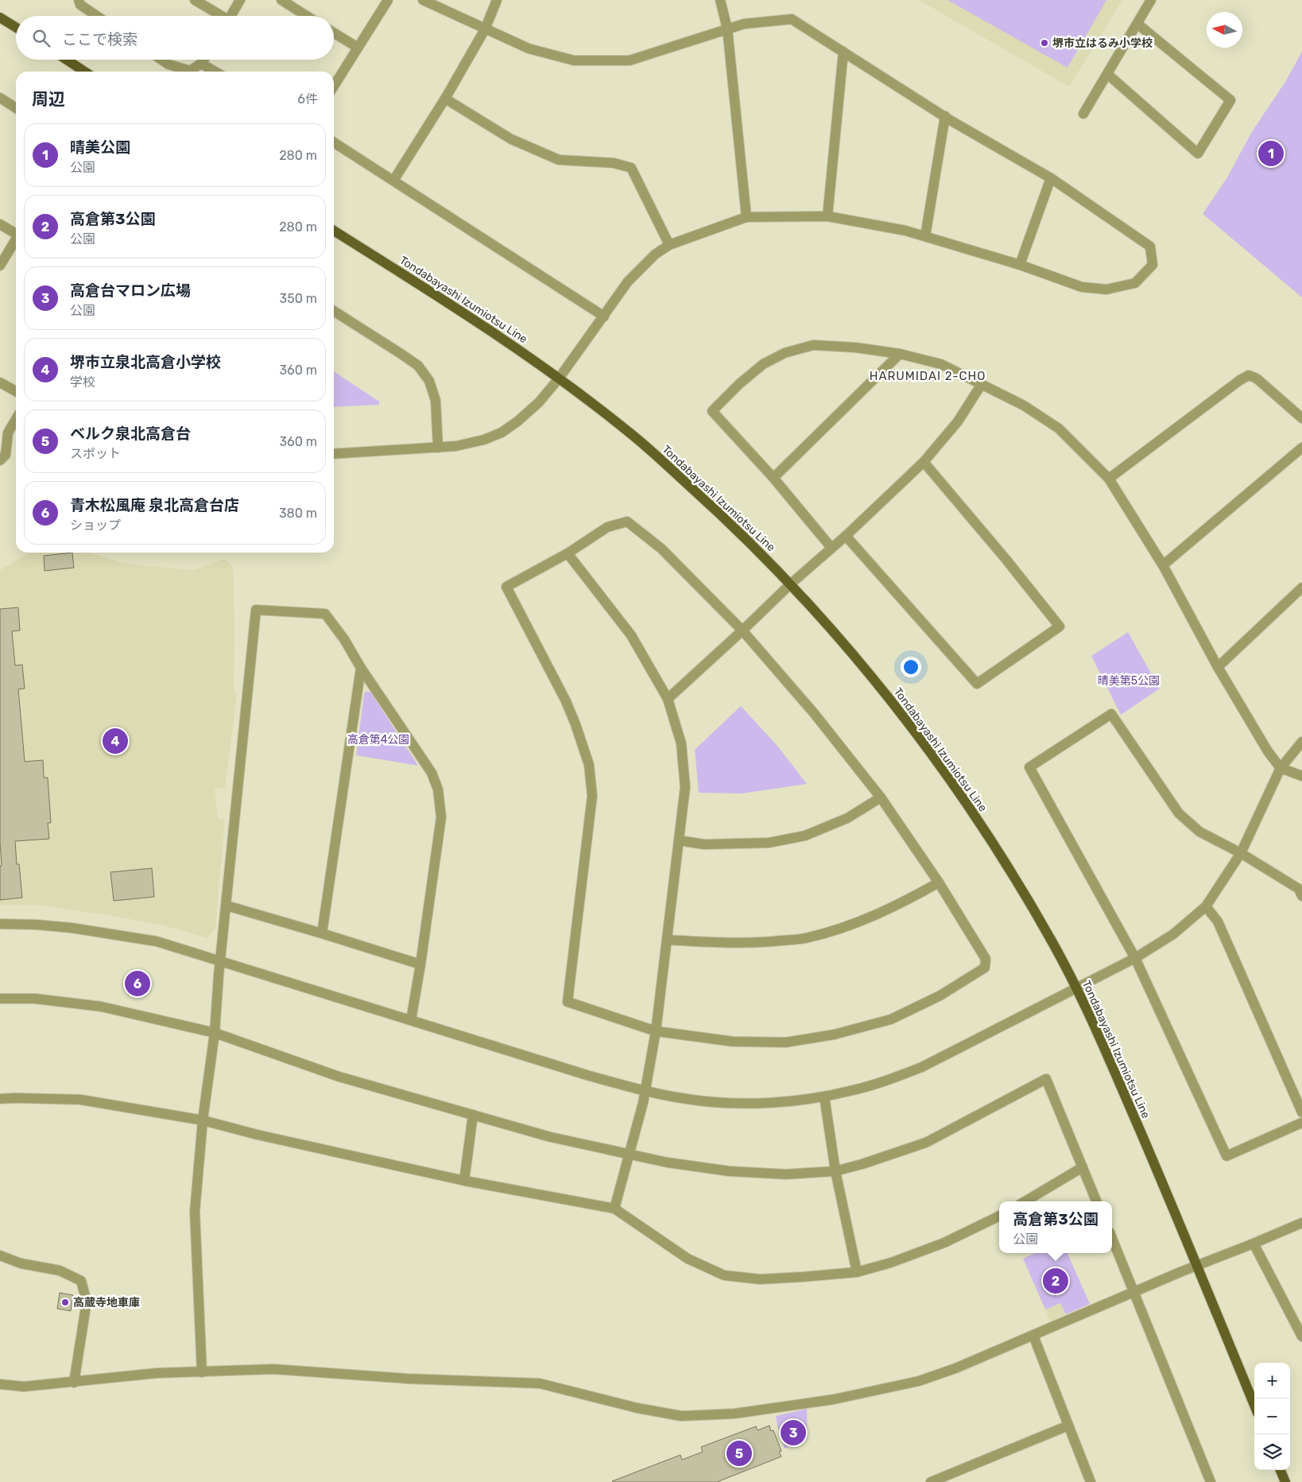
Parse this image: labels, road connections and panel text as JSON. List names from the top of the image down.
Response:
{
  "streets": {
    "main road": ["Tondabayashi Izumiotsu Line"]
  },
  "districts": ["HARUMIDAI 2-CHO"],
  "parks": ["晴美第5公園", "高倉第4公園"],
  "places": ["堺市立はるみ小学校", "高蔵寺地車庫"],
  "north": "left",
  "page": {
    "search": "ここで検索",
    "heading": ["周辺", "6件"],
    "list": [
      {
        "mark": "1",
        "name": "晴美公園",
        "note": "公園",
        "value": "280 m"
      },
      {
        "mark": "2",
        "name": "高倉第3公園",
        "note": "公園",
        "value": "280 m"
      },
      {
        "mark": "3",
        "name": "高倉台マロン広場",
        "note": "公園",
        "value": "350 m"
      },
      {
        "mark": "4",
        "name": "堺市立泉北高倉小学校",
        "note": "学校",
        "value": "360 m"
      },
      {
        "mark": "5",
        "name": "ベルク泉北高倉台",
        "note": "スポット",
        "value": "360 m"
      },
      {
        "mark": "6",
        "name": "青木松風庵 泉北高倉台店",
        "note": "ショップ",
        "value": "380 m"
      }
    ],
    "pins": [
      "1",
      "4",
      "6",
      "2",
      "3",
      "5"
    ],
    "popup": ["高倉第3公園", "公園"],
    "map_buttons": ["+", "−"]
  }
}
